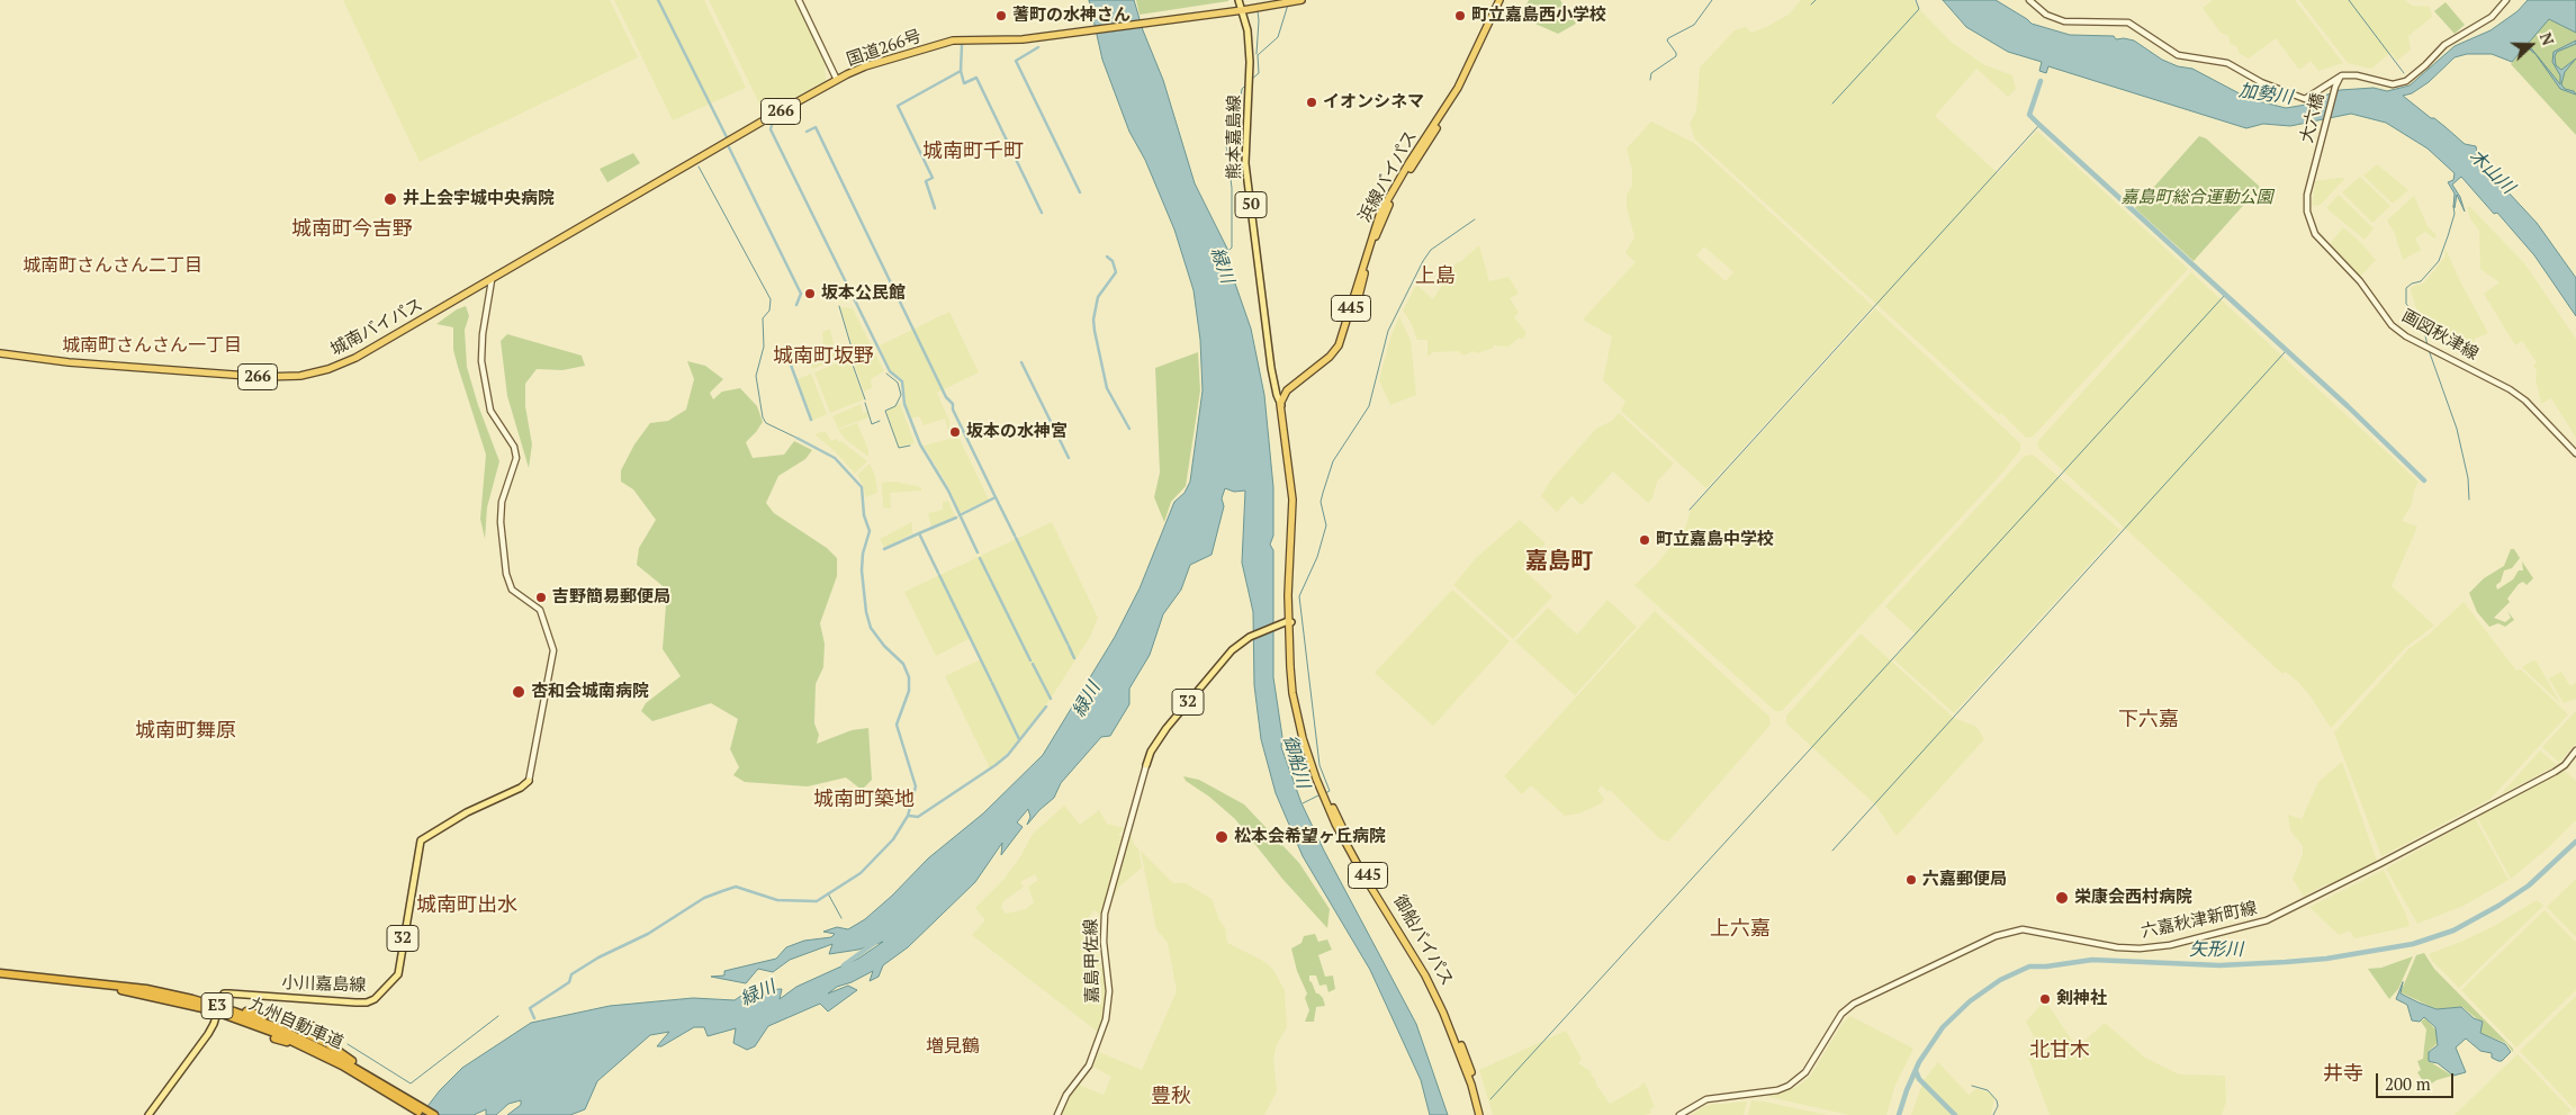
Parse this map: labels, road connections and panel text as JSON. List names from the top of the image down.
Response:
{
  "streets": {
    "highway": [
      "国道266号",
      "266",
      "浜線バイパス",
      "445",
      "城南バイパス",
      "御船バイパス",
      "E3",
      "九州自動車道"
    ],
    "main road": [
      "大六橋",
      "熊本嘉島線",
      "50",
      "画図秋津線",
      "32",
      "六嘉秋津新町線",
      "嘉島甲佐線",
      "小川嘉島線"
    ]
  },
  "crossings": [
    ["国道266号", "熊本嘉島線"],
    ["国道266号", "城南バイパス"],
    ["大六橋", "画図秋津線"],
    ["熊本嘉島線", "浜線バイパス"],
    ["熊本嘉島線", "445"],
    ["浜線バイパス", "445"],
    ["445", "32"],
    ["445", "御船バイパス"],
    ["32", "御船バイパス"],
    ["32", "嘉島甲佐線"]
  ],
  "districts": [
    "城南町千町",
    "城南町今吉野",
    "城南町さんさん二丁目",
    "上島",
    "城南町さんさん一丁目",
    "城南町坂野",
    "嘉島町",
    "下六嘉",
    "城南町舞原",
    "城南町築地",
    "城南町出水",
    "上六嘉",
    "増見鶴",
    "北甘木",
    "井寺",
    "豊秋"
  ],
  "water": [
    "加勢川",
    "木山川",
    "緑川",
    "御船川",
    "矢形川"
  ],
  "parks": ["嘉島町総合運動公園"],
  "places": [
    "蓍町の水神さん",
    "町立嘉島西小学校",
    "イオンシネマ",
    "井上会宇城中央病院",
    "坂本公民館",
    "坂本の水神宮",
    "町立嘉島中学校",
    "吉野簡易郵便局",
    "杏和会城南病院",
    "松本会希望ヶ丘病院",
    "六嘉郵便局",
    "栄康会西村病院",
    "剣神社"
  ],
  "scale_bar": "200 m",
  "north": "right"
}
